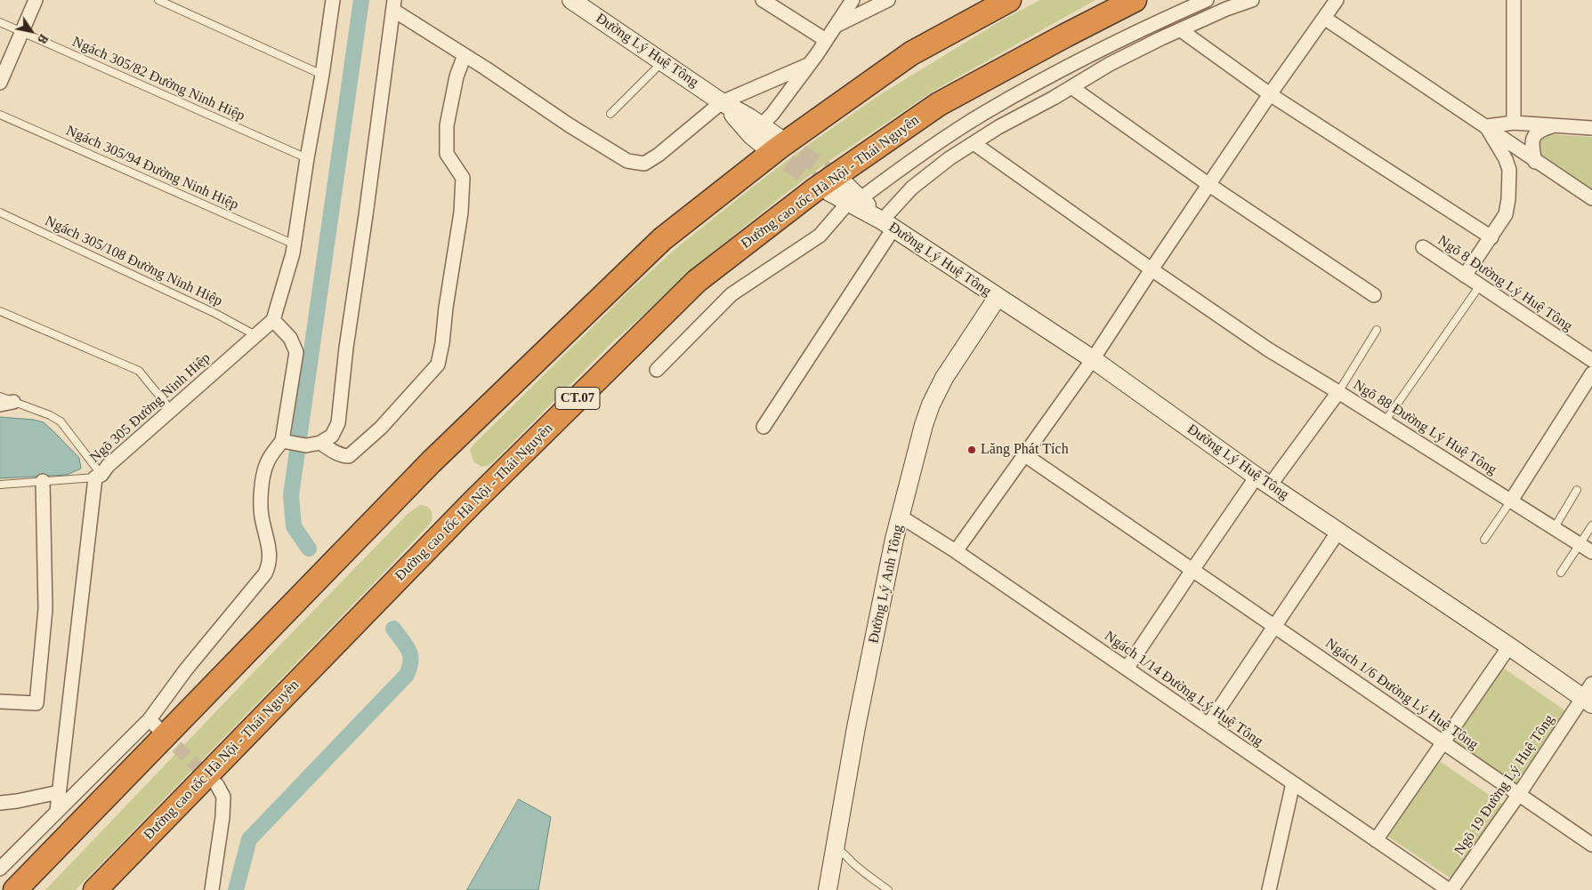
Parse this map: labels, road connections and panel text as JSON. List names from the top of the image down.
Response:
{
  "streets": {
    "highway": ["Đường cao tốc Hà Nội - Thái Nguyên", "CT.07"],
    "main road": ["Đường Lý Huệ Tông", "Đường Lý Anh Tông"],
    "street": [
      "Ngõ 8 Đường Lý Huệ Tông",
      "Ngõ 305 Đường Ninh Hiệp",
      "Ngõ 88 Đường Lý Huệ Tông",
      "Ngách 1/14 Đường Lý Huệ Tông",
      "Ngách 1/6 Đường Lý Huệ Tông",
      "Ngõ 19 Đường Lý Huệ Tông"
    ],
    "lane": ["Ngách 305/82 Đường Ninh Hiệp", "Ngách 305/94 Đường Ninh Hiệp", "Ngách 305/108 Đường Ninh Hiệp"]
  },
  "crossings": [
    ["Đường Lý Huệ Tông", "Ngõ 88 Đường Lý Huệ Tông"],
    ["Đường Lý Huệ Tông", "Đường Lý Anh Tông"],
    ["Đường Lý Huệ Tông", "Ngõ 19 Đường Lý Huệ Tông"],
    ["Ngách 305/108 Đường Ninh Hiệp", "Ngõ 305 Đường Ninh Hiệp"],
    ["Ngõ 88 Đường Lý Huệ Tông", "Ngách 1/14 Đường Lý Huệ Tông"],
    ["Ngõ 88 Đường Lý Huệ Tông", "Ngách 1/6 Đường Lý Huệ Tông"],
    ["Đường Lý Anh Tông", "Ngách 1/14 Đường Lý Huệ Tông"],
    ["Ngách 1/14 Đường Lý Huệ Tông", "Ngõ 19 Đường Lý Huệ Tông"],
    ["Ngách 1/6 Đường Lý Huệ Tông", "Ngõ 19 Đường Lý Huệ Tông"]
  ],
  "places": ["Lăng Phát Tích"],
  "north": "bottom right"
}
